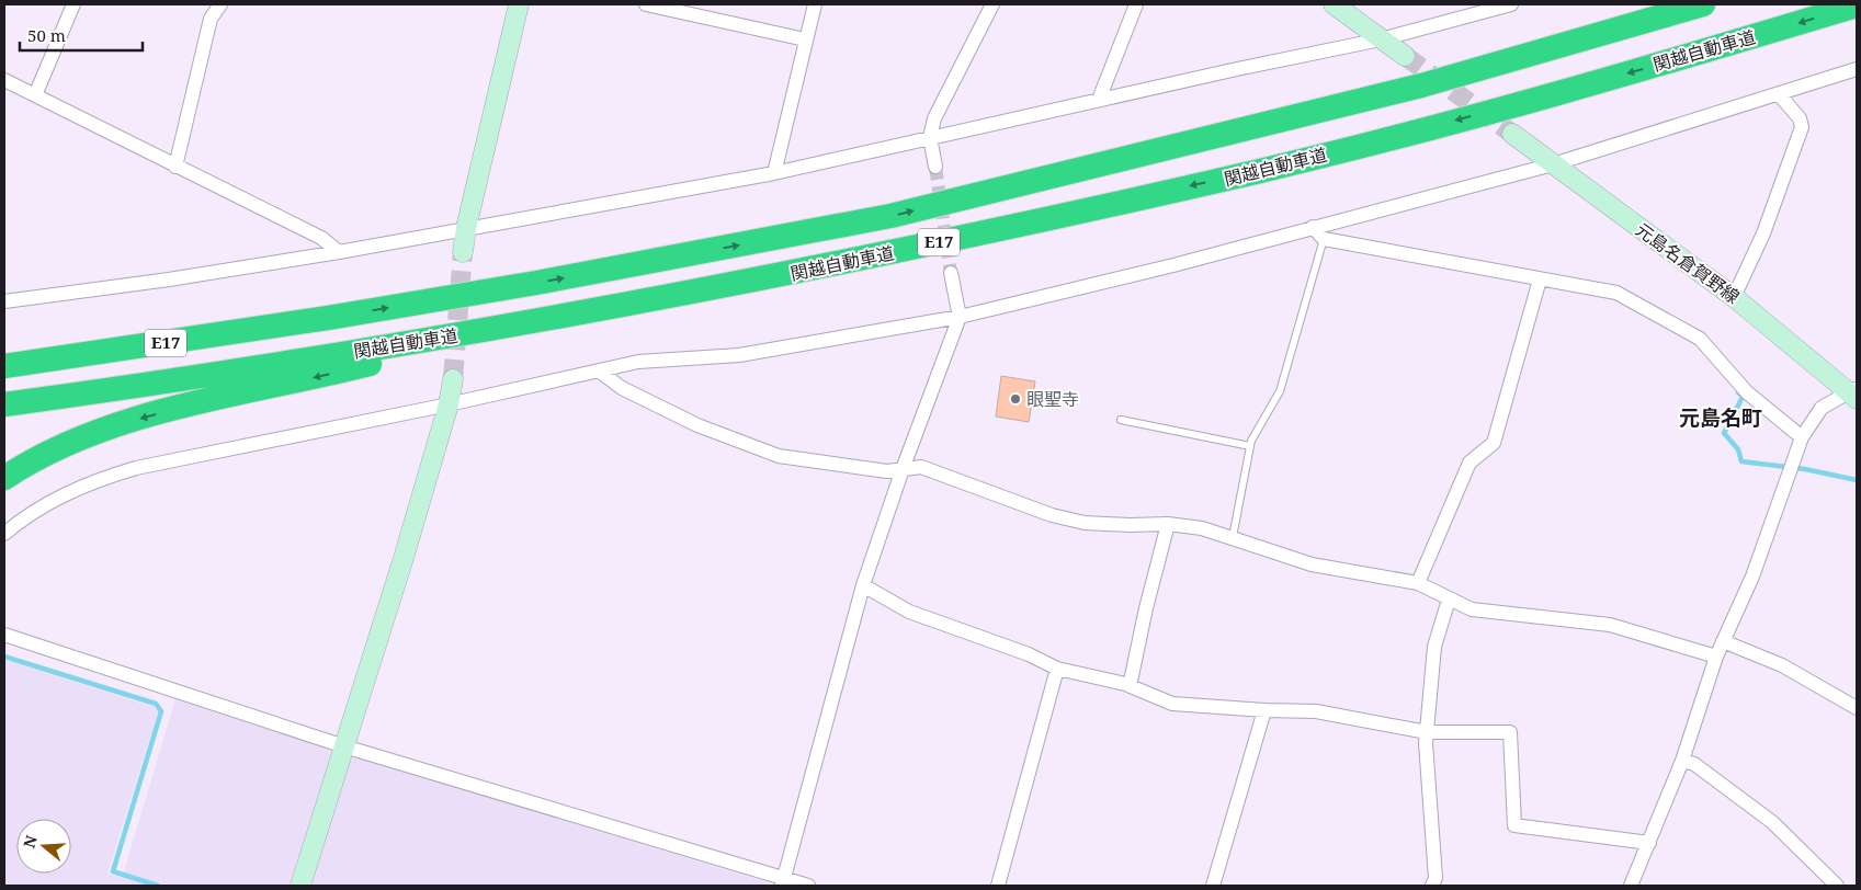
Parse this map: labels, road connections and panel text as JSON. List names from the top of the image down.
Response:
{
  "streets": {
    "highway": ["関越自動車道", "E17"],
    "street": ["元島名倉賀野線"]
  },
  "districts": ["元島名町"],
  "places": ["眼聖寺"],
  "scale_bar": "50 m",
  "north": "left"
}
